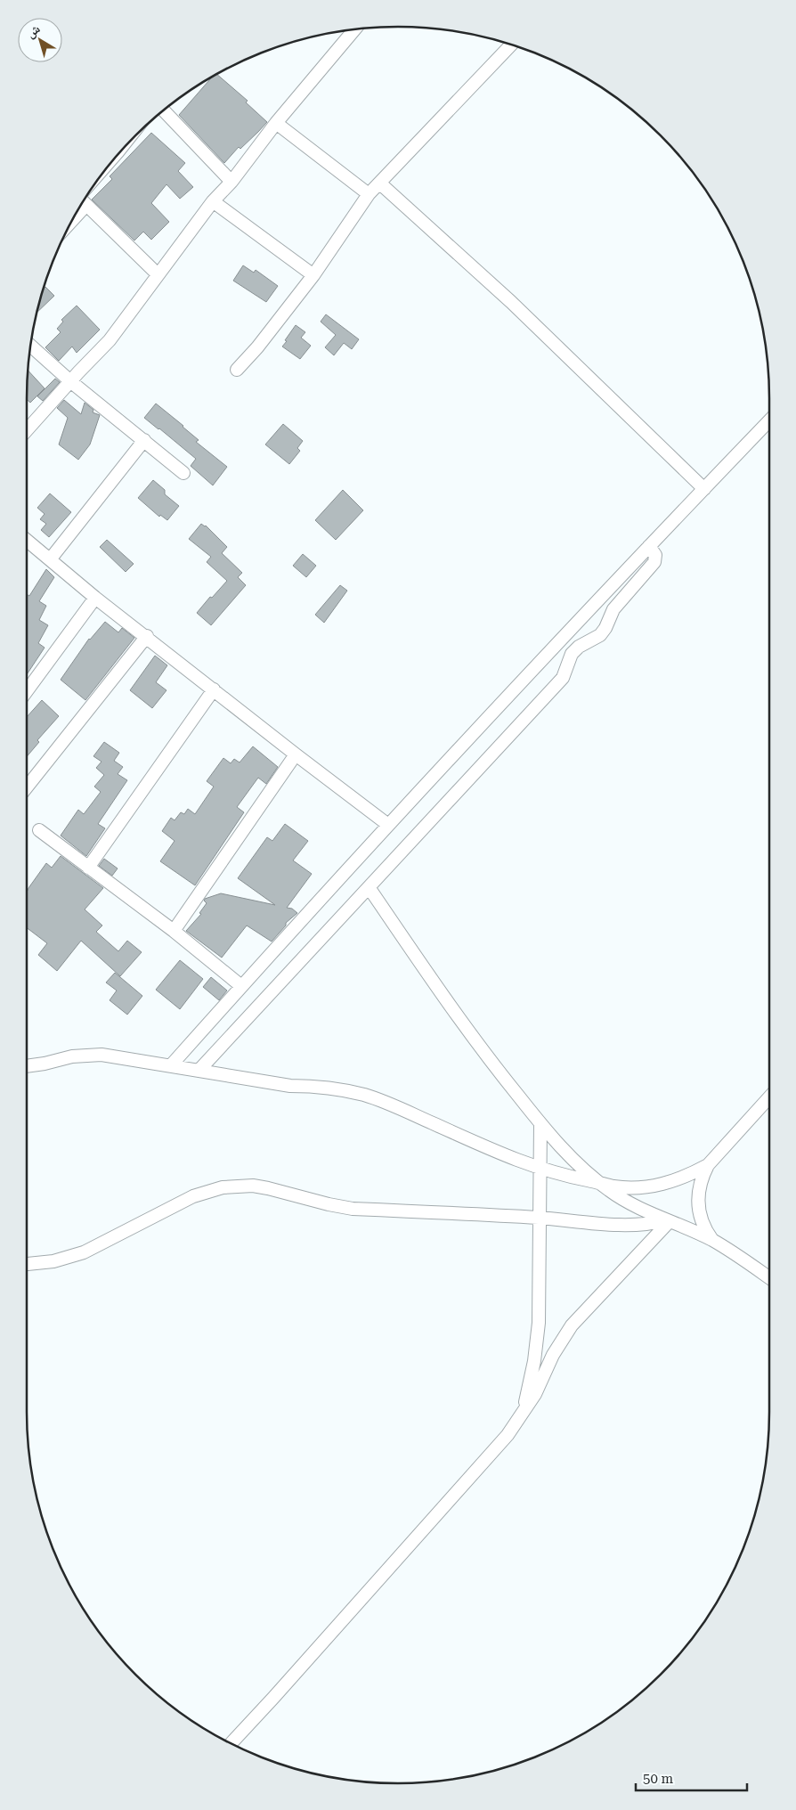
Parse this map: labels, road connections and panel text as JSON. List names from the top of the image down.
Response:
{
  "scale_bar": "50 m",
  "north": "top left"
}
